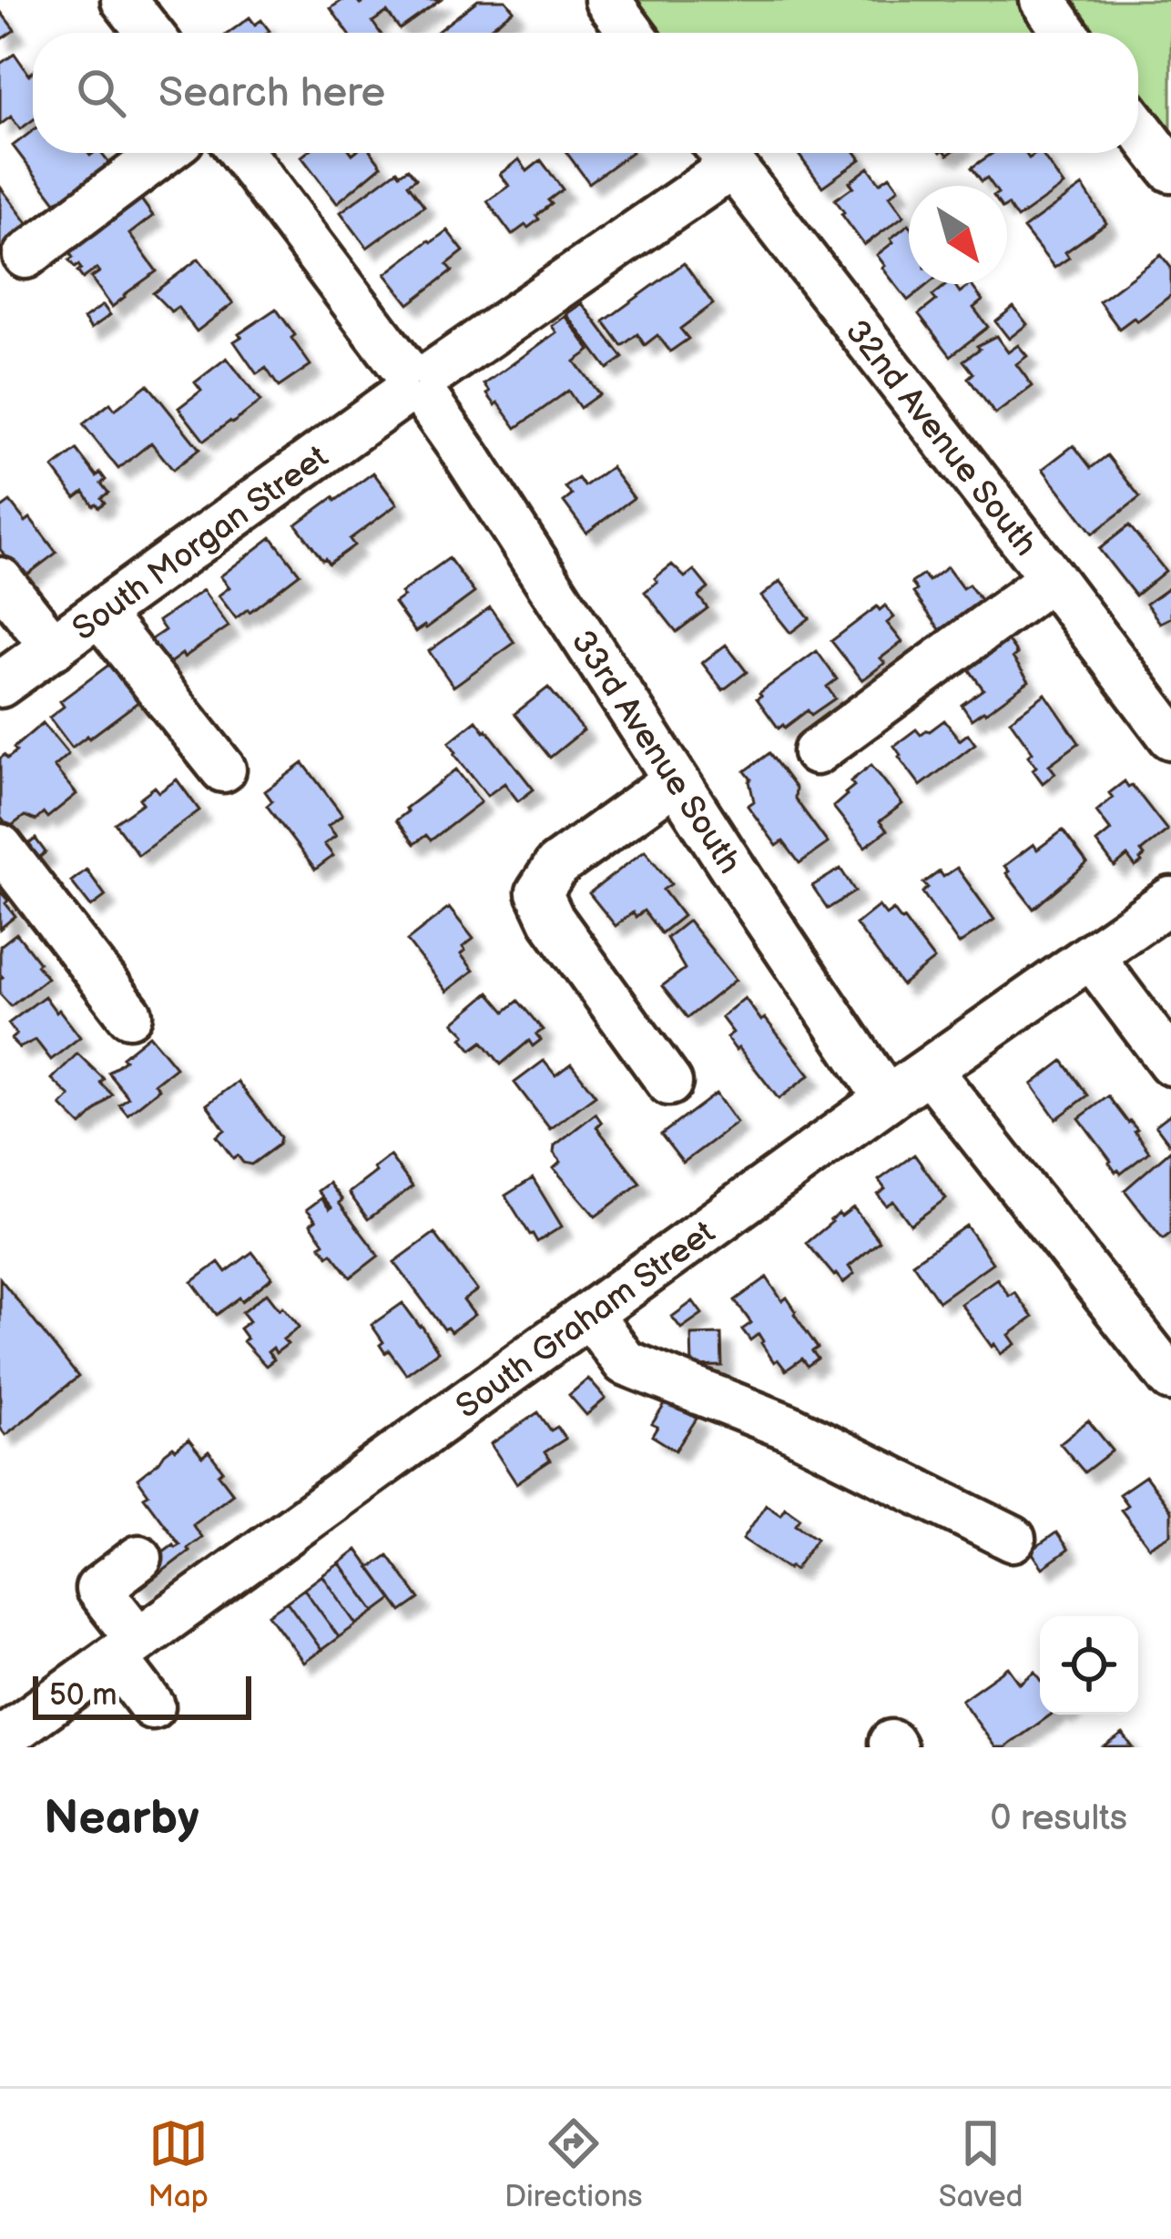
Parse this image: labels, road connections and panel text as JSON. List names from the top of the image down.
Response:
{
  "streets": {
    "street": [
      "32nd Avenue South",
      "South Morgan Street",
      "33rd Avenue South",
      "South Graham Street"
    ]
  },
  "crossings": [
    ["32nd Avenue South", "South Morgan Street"],
    ["South Morgan Street", "33rd Avenue South"],
    ["33rd Avenue South", "South Graham Street"]
  ],
  "scale_bar": "50 m",
  "north": "bottom right",
  "page": {
    "search": "Search here",
    "scale": "50 m",
    "heading": ["Nearby", "0 results"],
    "nav": ["Map", "Directions", "Saved"]
  }
}
